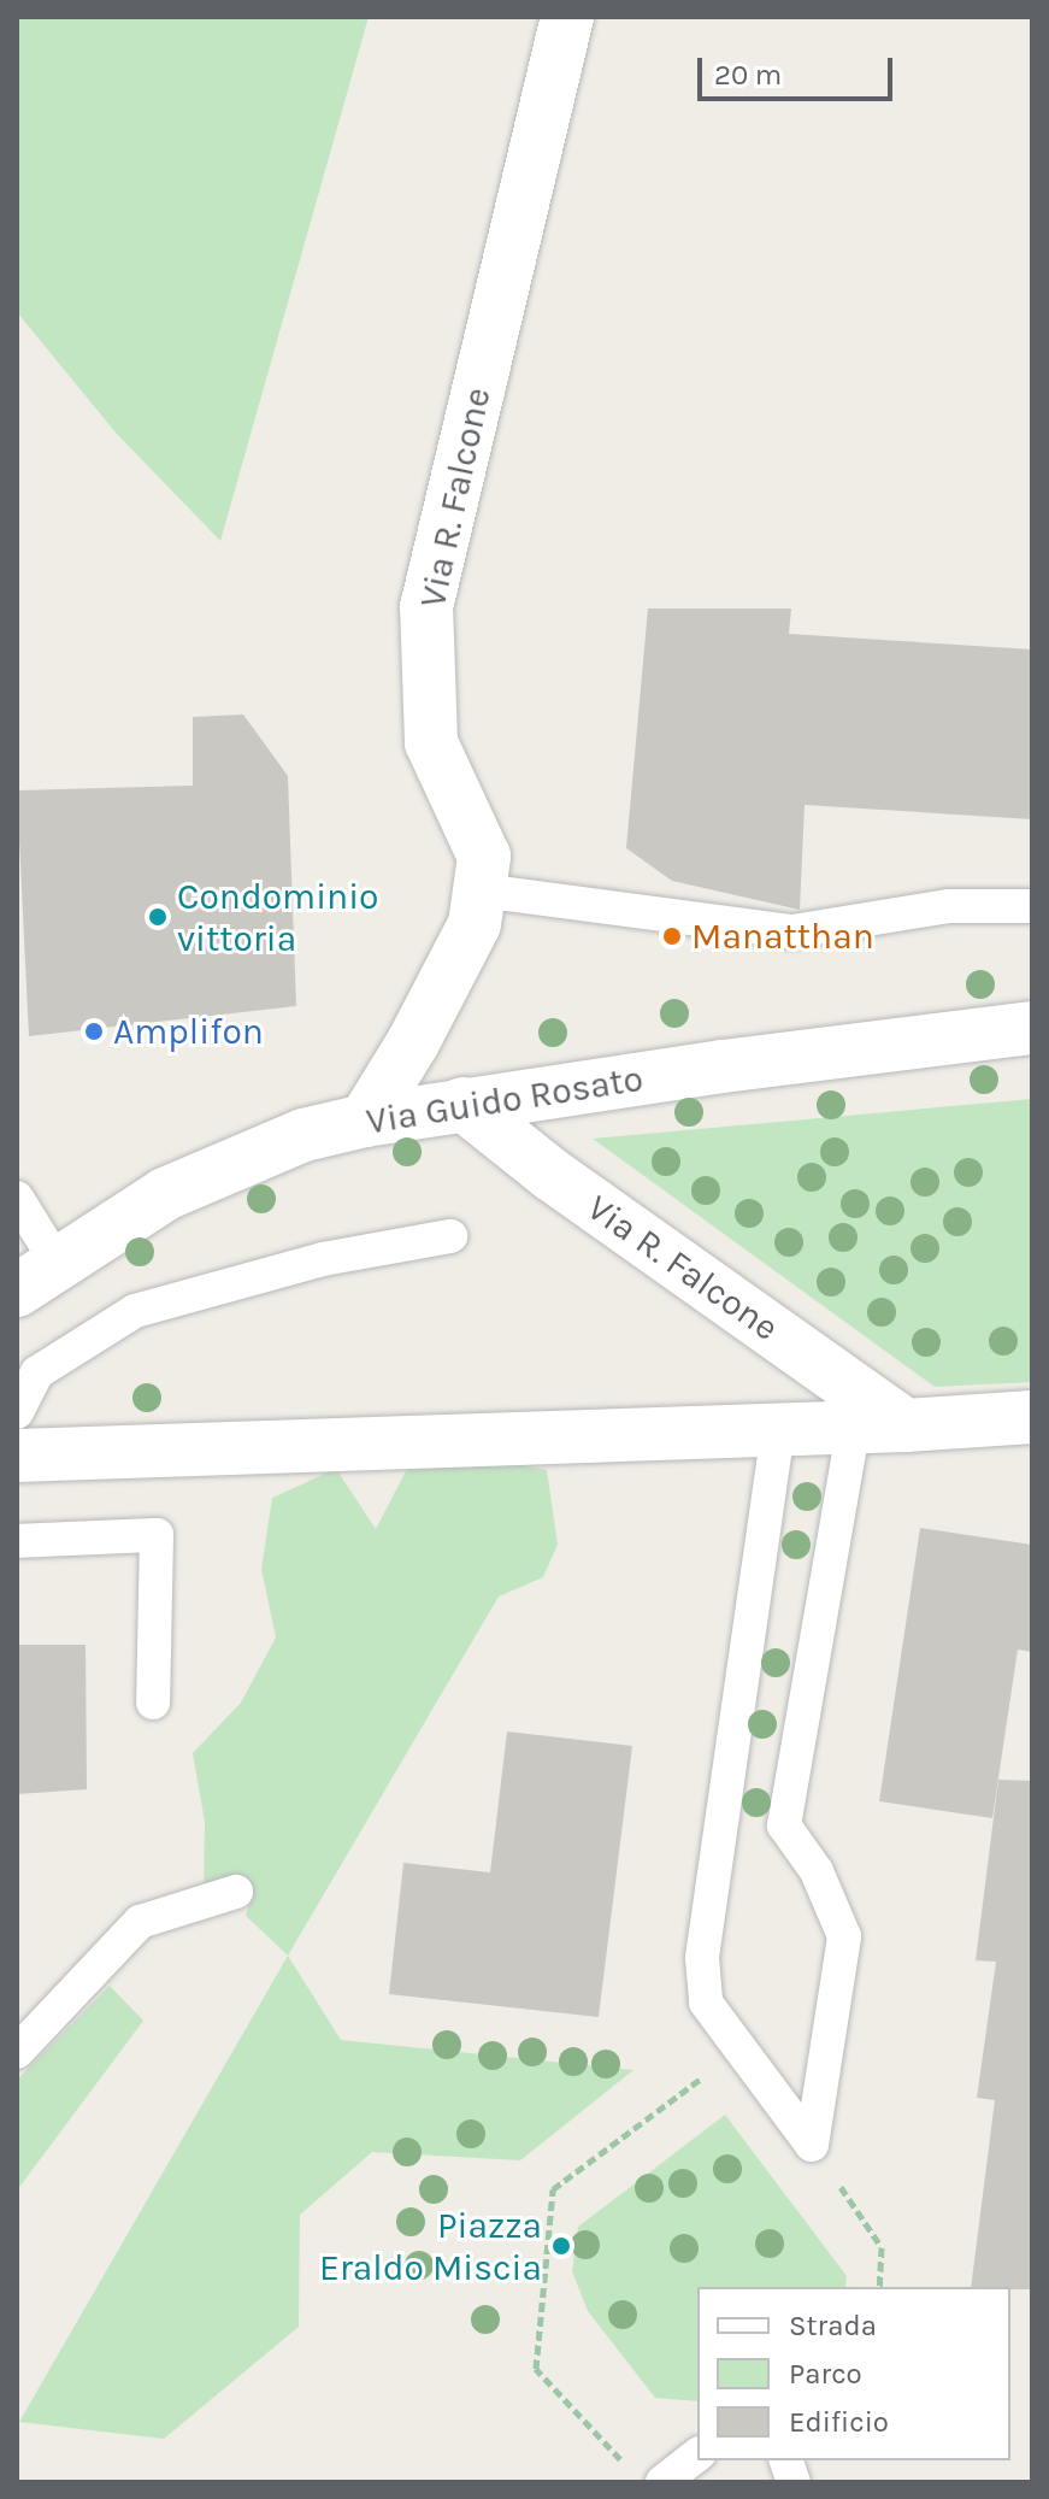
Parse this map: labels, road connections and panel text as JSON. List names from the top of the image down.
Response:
{
  "streets": {
    "street": ["Via R. Falcone", "Via Guido Rosato"]
  },
  "crossings": [
    ["Via R. Falcone", "Via Guido Rosato"]
  ],
  "places": [
    "Condominio vittoria",
    "Manatthan",
    "Amplifon",
    "Piazza Eraldo Miscia"
  ],
  "legend": ["Strada", "Parco", "Edificio"],
  "scale_bar": "20 m"
}
